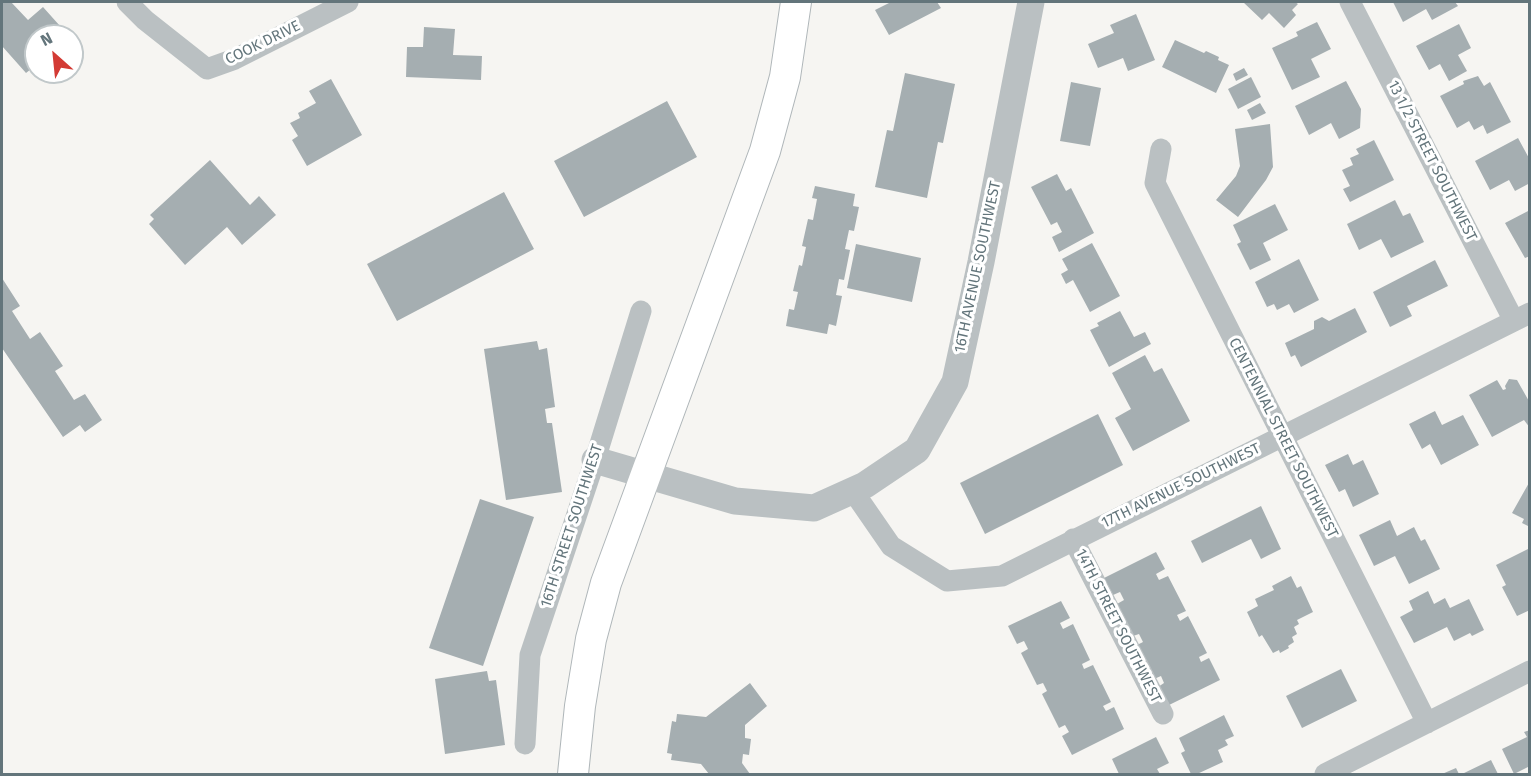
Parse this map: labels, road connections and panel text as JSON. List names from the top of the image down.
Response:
{
  "streets": {
    "street": [
      "COOK DRIVE",
      "13 1/2 STREET SOUTHWEST",
      "16TH AVENUE SOUTHWEST",
      "CENTENNIAL STREET SOUTHWEST",
      "17TH AVENUE SOUTHWEST",
      "16TH STREET SOUTHWEST",
      "14TH STREET SOUTHWEST"
    ]
  },
  "crossings": [
    ["13 1/2 STREET SOUTHWEST", "17TH AVENUE SOUTHWEST"],
    ["16TH AVENUE SOUTHWEST", "17TH AVENUE SOUTHWEST"],
    ["16TH AVENUE SOUTHWEST", "16TH STREET SOUTHWEST"],
    ["CENTENNIAL STREET SOUTHWEST", "17TH AVENUE SOUTHWEST"],
    ["17TH AVENUE SOUTHWEST", "14TH STREET SOUTHWEST"]
  ],
  "north": "top left"
}
